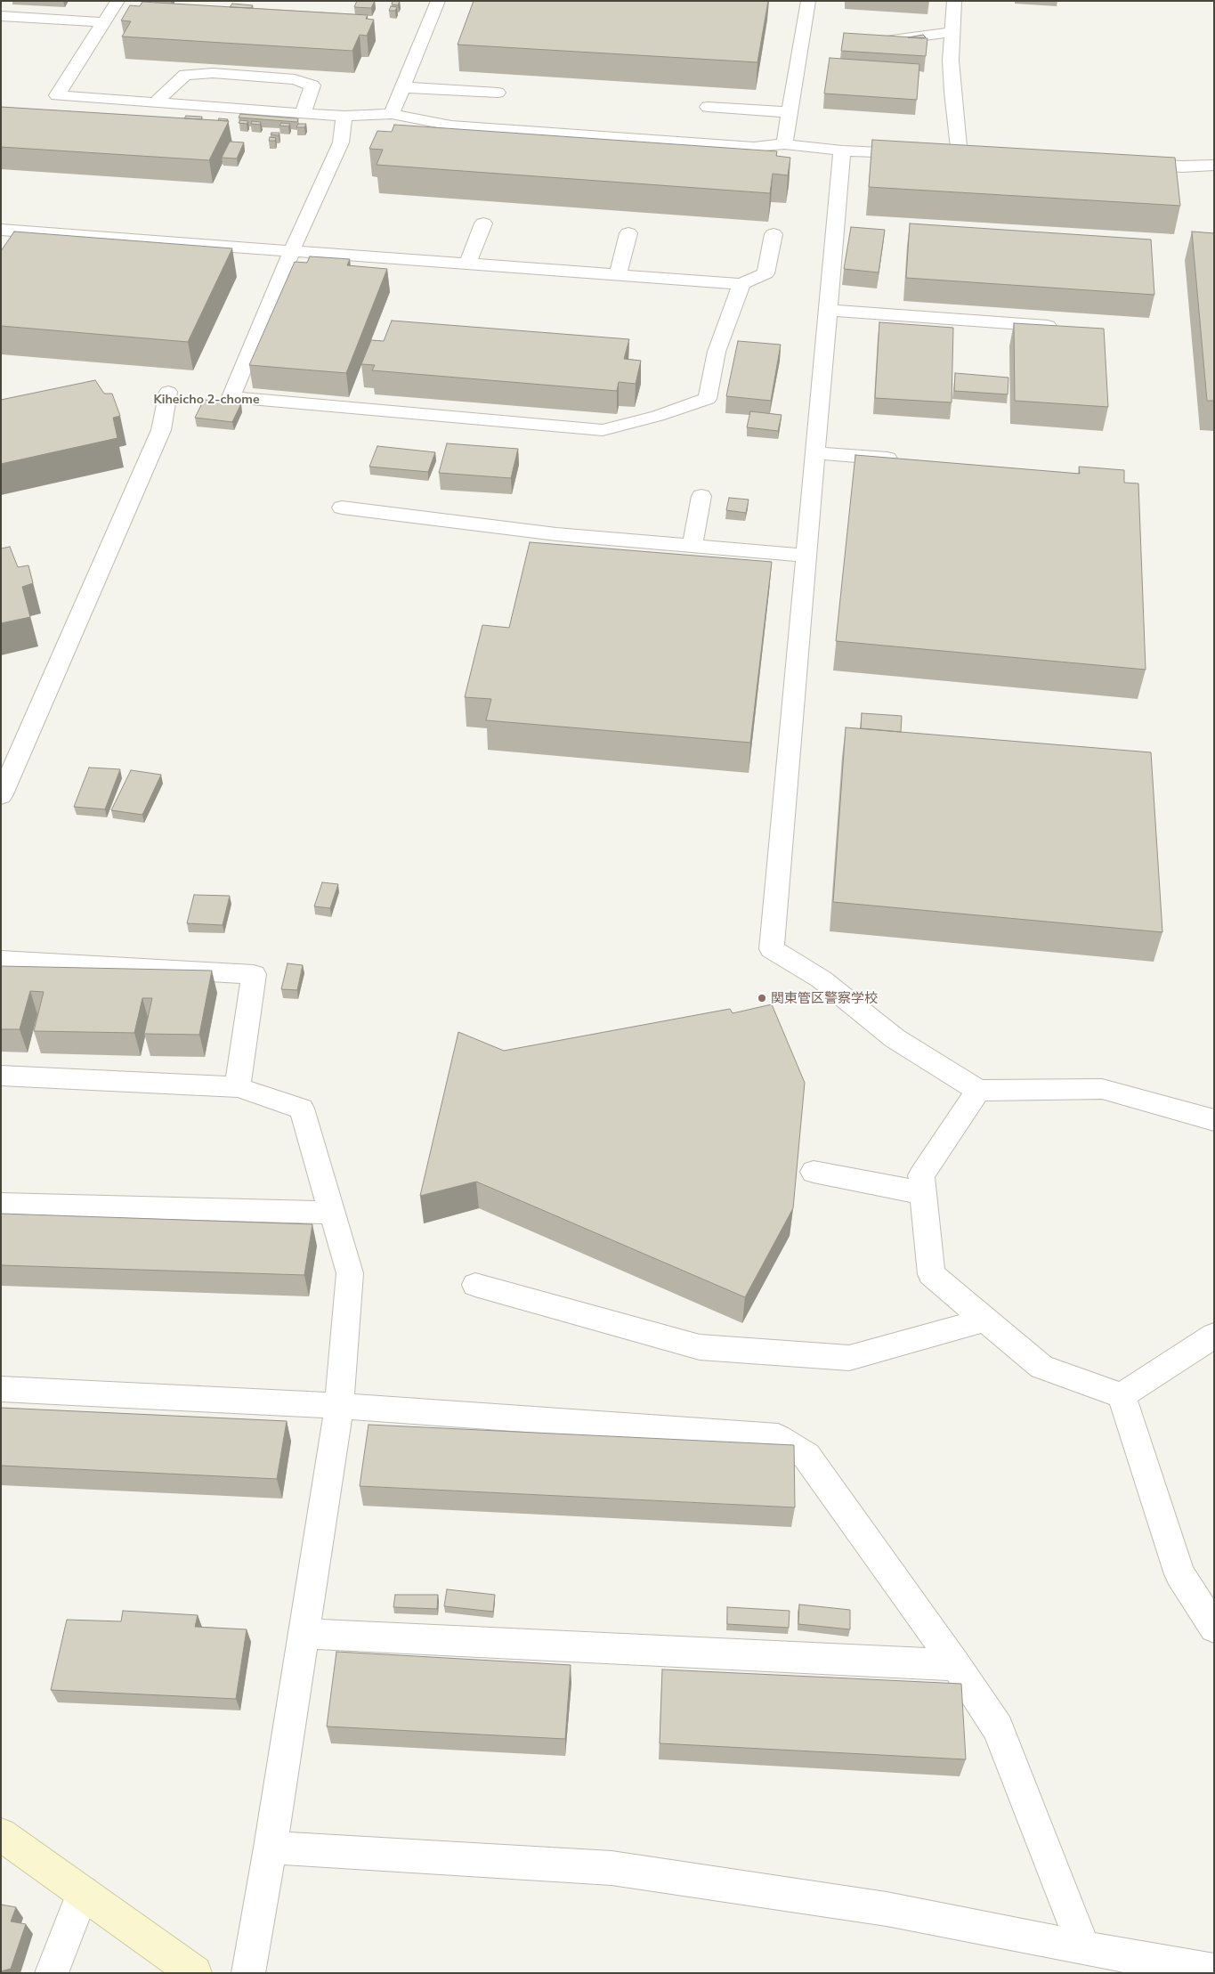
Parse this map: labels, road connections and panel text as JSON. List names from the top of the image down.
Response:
{
  "districts": ["Kiheicho 2-chome"],
  "places": ["関東管区警察学校"]
}
